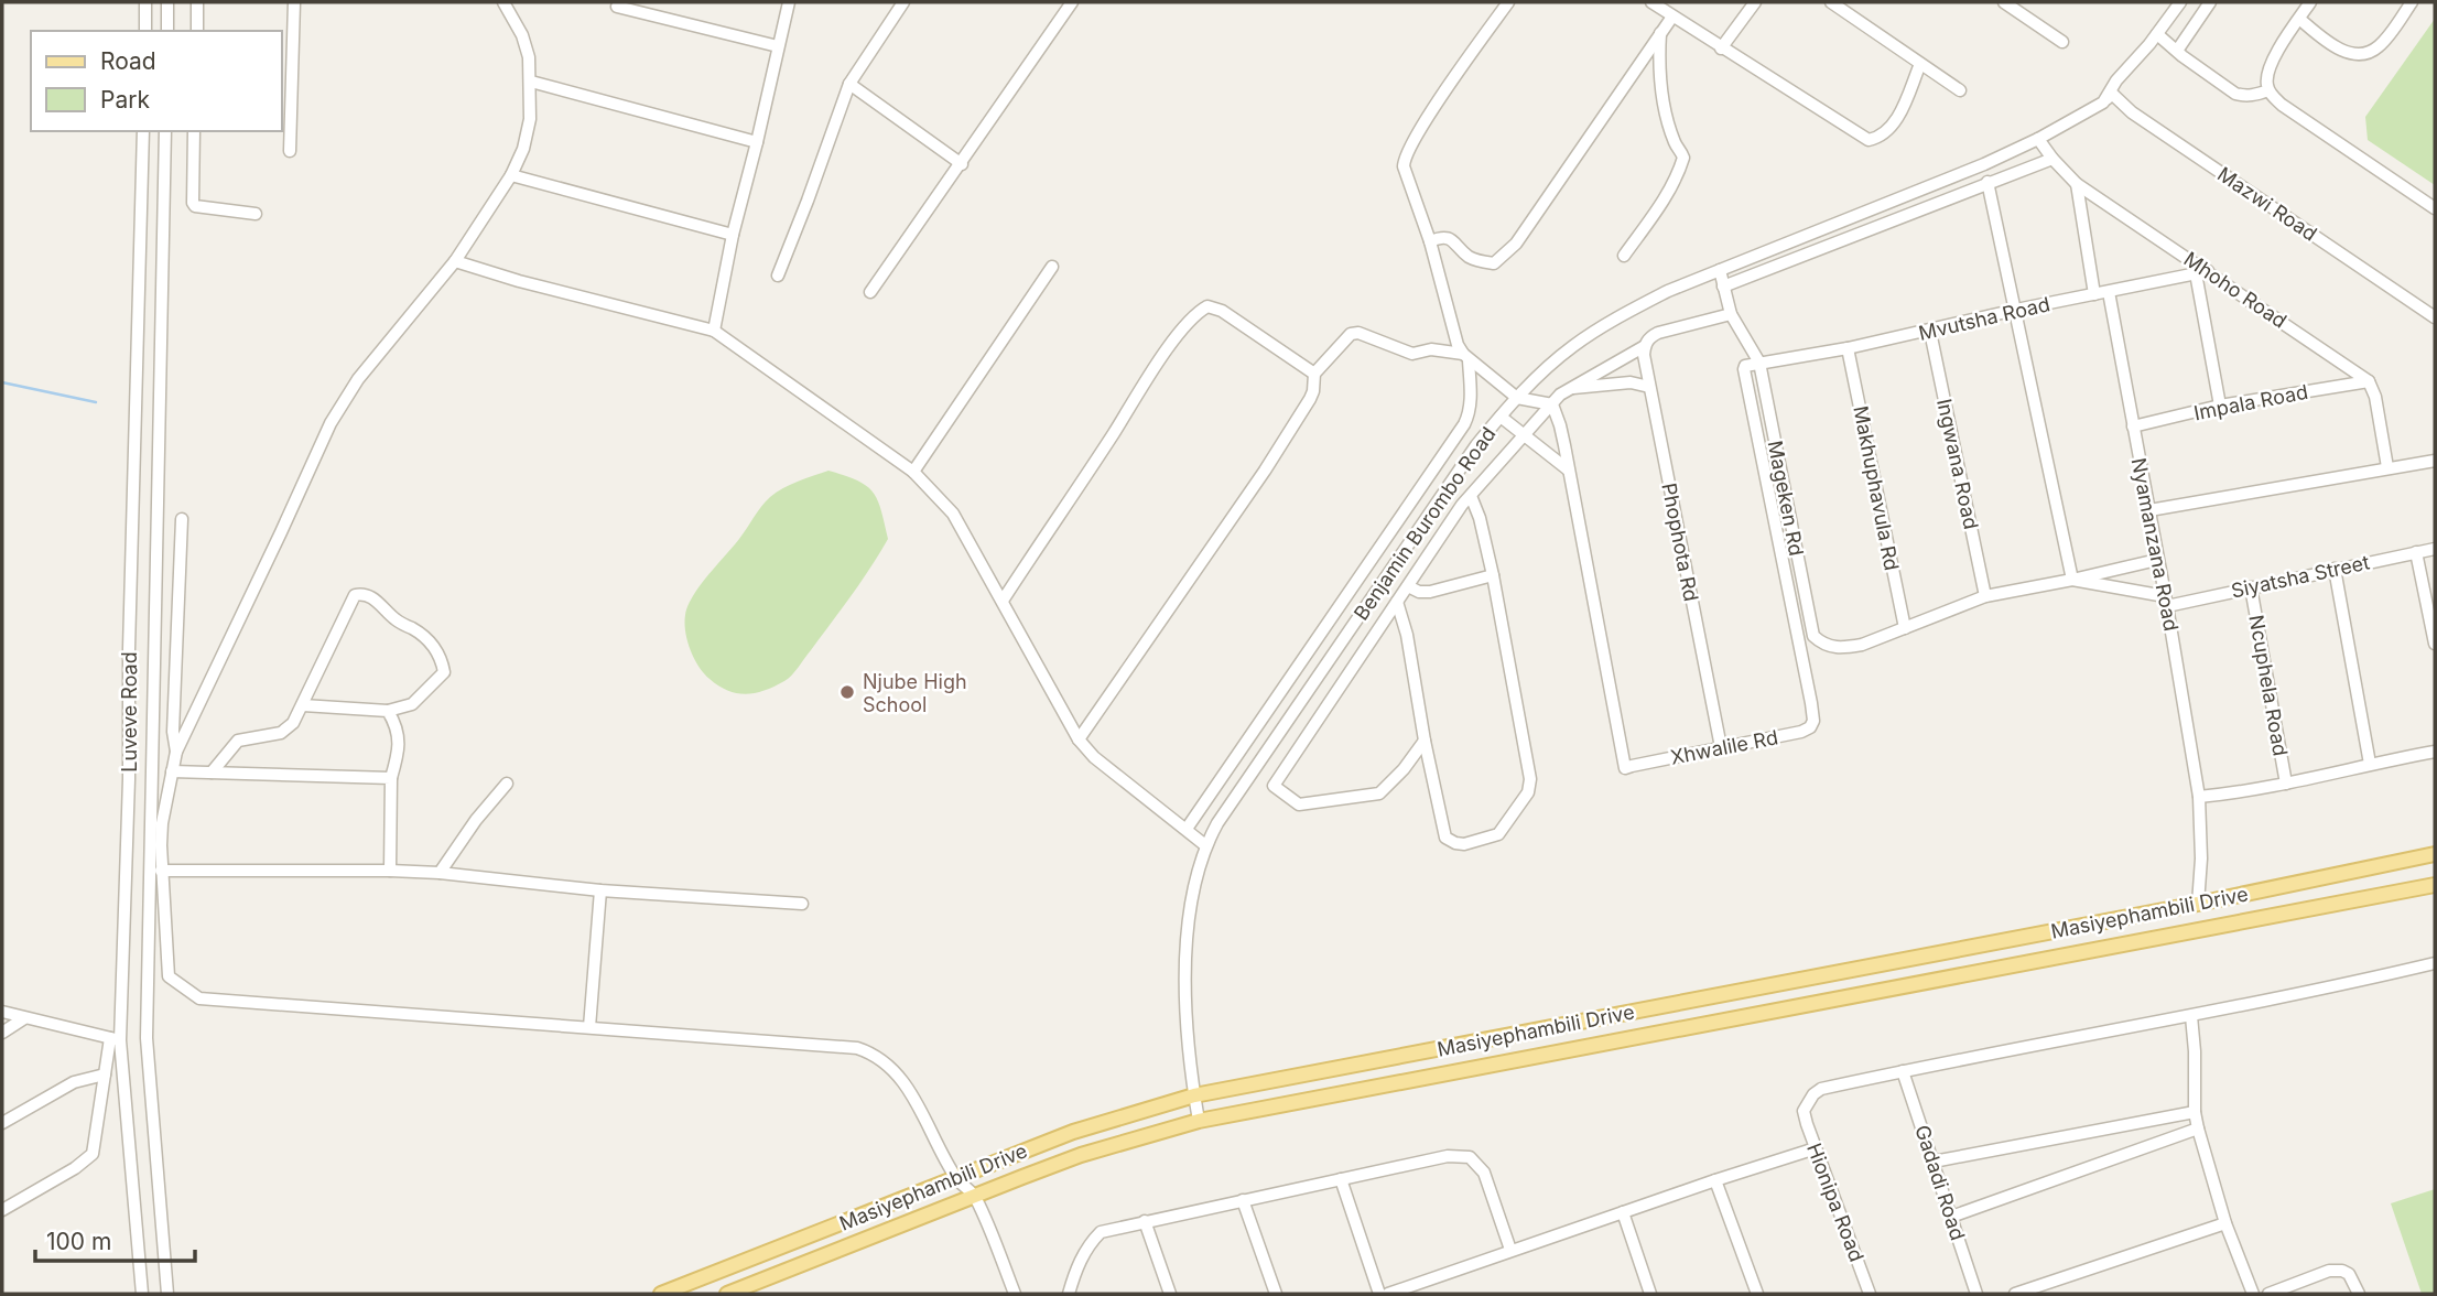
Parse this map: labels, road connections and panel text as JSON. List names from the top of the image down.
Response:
{
  "streets": {
    "main road": ["Masiyephambili Drive"],
    "street": [
      "Mazwi Road",
      "Mhoho Road",
      "Mvutsha Road",
      "Impala Road",
      "Ingwana Road",
      "Makhuphavula Rd",
      "Mageken Rd",
      "Benjamin Burombo Road",
      "Phophota Rd",
      "Nyamanzana Road",
      "Siyatsha Street",
      "Ncuphela Road",
      "Luveve Road",
      "Xhwalile Rd",
      "Gadadi Road",
      "Hionipa Road"
    ]
  },
  "crossings": [
    ["Mazwi Road", "Benjamin Burombo Road"],
    ["Mhoho Road", "Mvutsha Road"],
    ["Mhoho Road", "Impala Road"],
    ["Mhoho Road", "Benjamin Burombo Road"],
    ["Mvutsha Road", "Ingwana Road"],
    ["Mvutsha Road", "Makhuphavula Rd"],
    ["Mvutsha Road", "Mageken Rd"],
    ["Mvutsha Road", "Nyamanzana Road"],
    ["Mvutsha Road", "Xhwalile Rd"],
    ["Impala Road", "Nyamanzana Road"],
    ["Makhuphavula Rd", "Mageken Rd"],
    ["Mageken Rd", "Benjamin Burombo Road"],
    ["Mageken Rd", "Xhwalile Rd"],
    ["Benjamin Burombo Road", "Masiyephambili Drive"],
    ["Phophota Rd", "Xhwalile Rd"],
    ["Nyamanzana Road", "Siyatsha Street"],
    ["Nyamanzana Road", "Masiyephambili Drive"],
    ["Siyatsha Street", "Ncuphela Road"],
    ["Gadadi Road", "Hionipa Road"]
  ],
  "places": ["Njube High School"],
  "legend": ["Road", "Park"],
  "scale_bar": "100 m"
}
